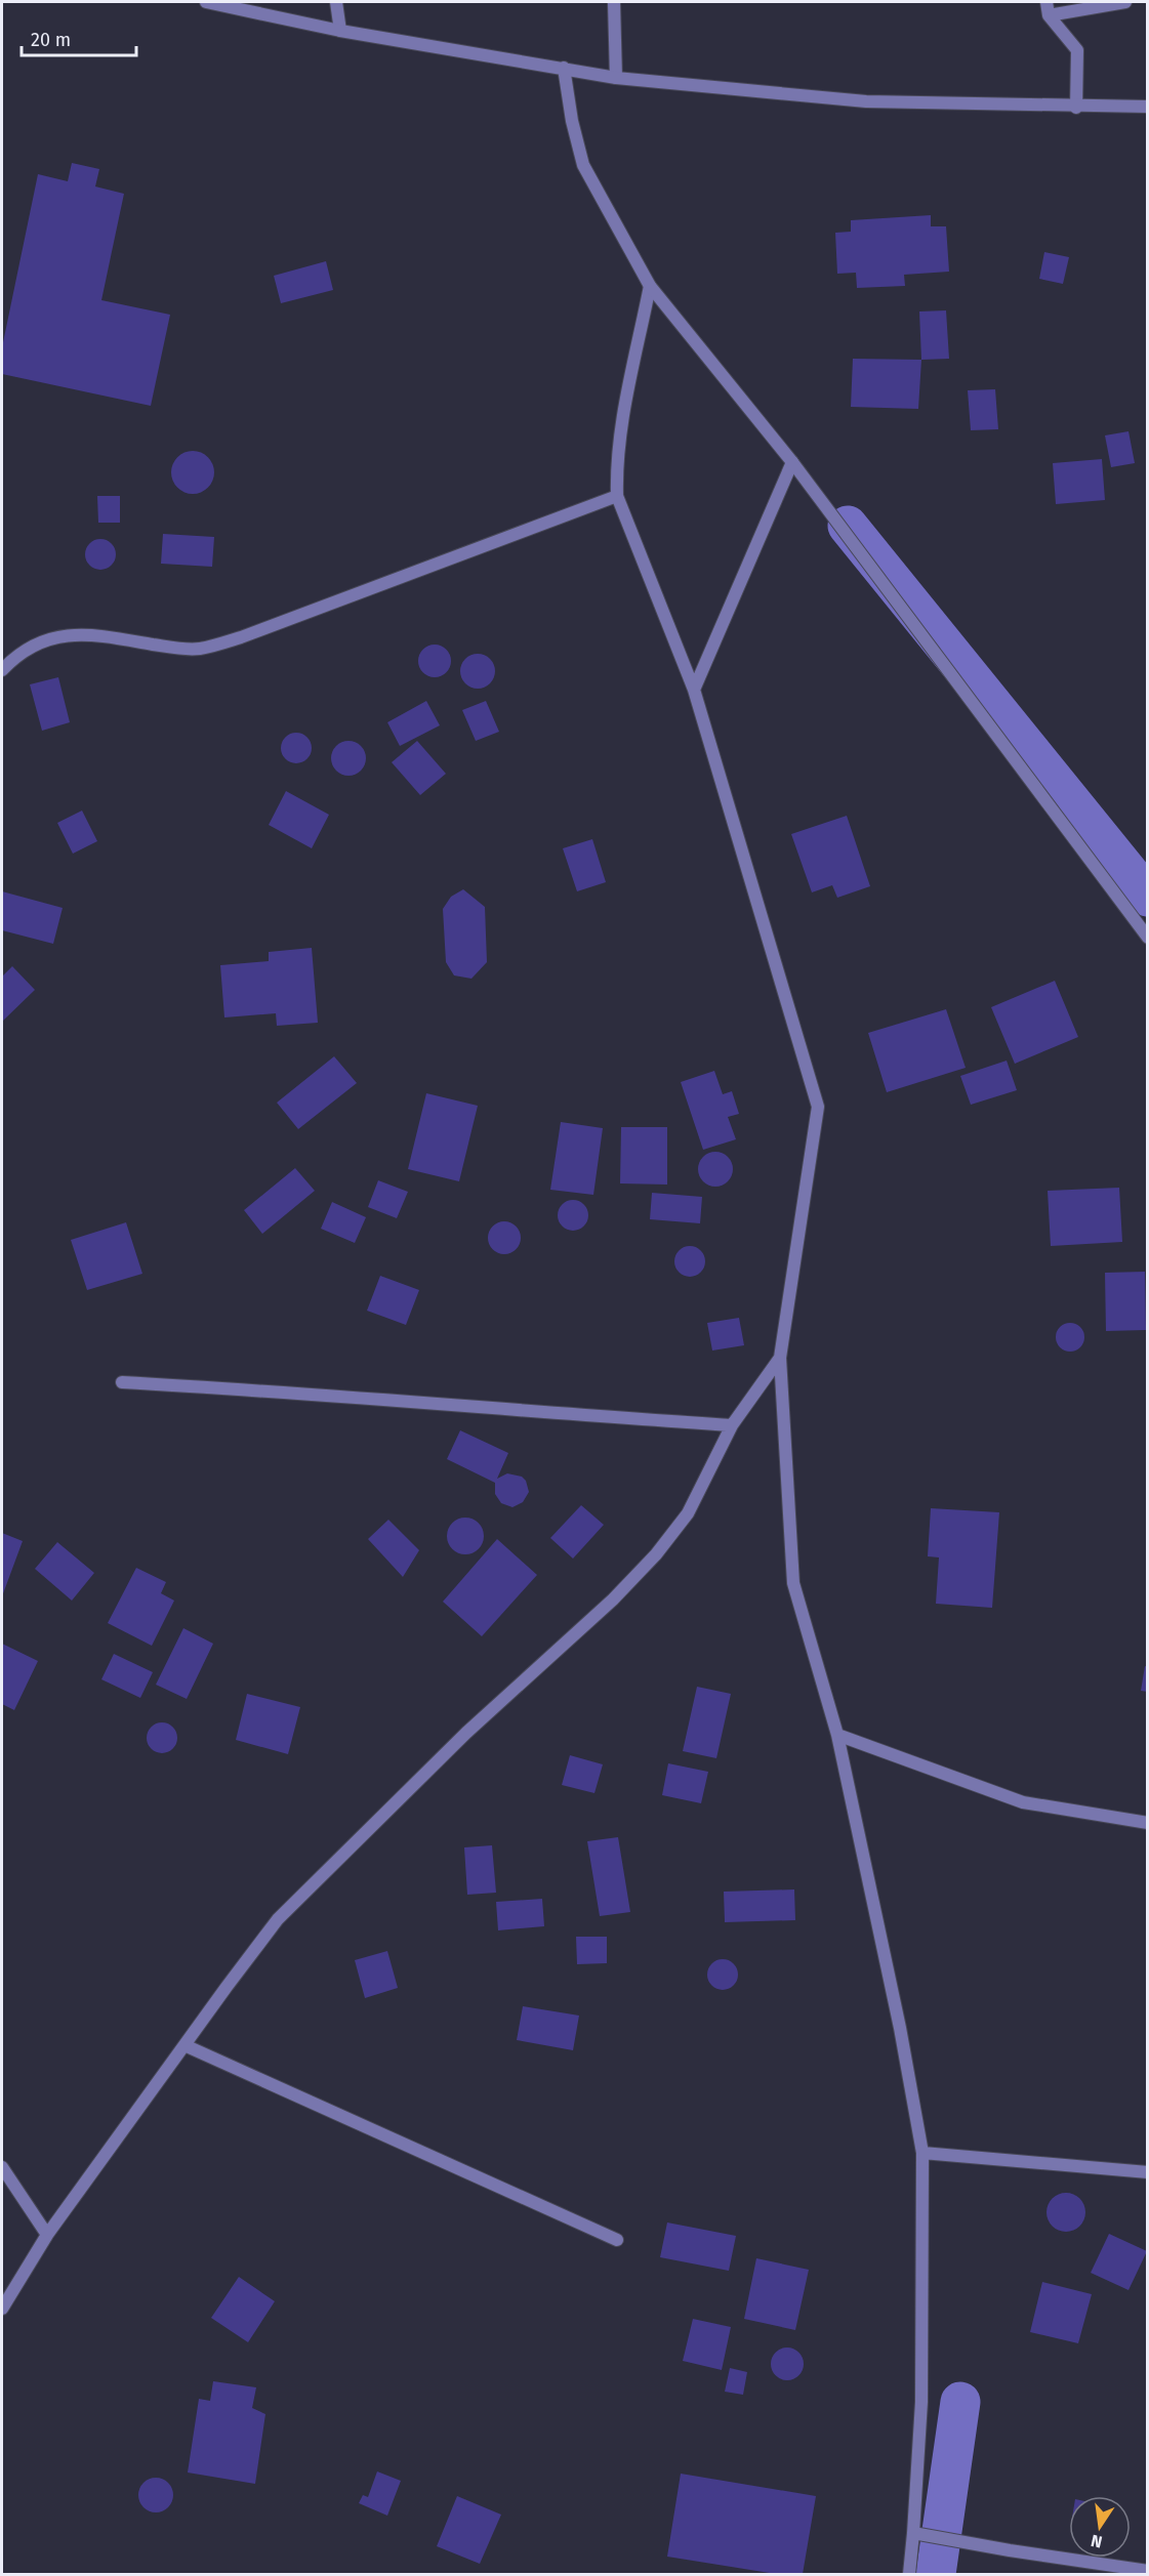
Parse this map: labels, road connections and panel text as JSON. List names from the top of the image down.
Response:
{
  "scale_bar": "20 m",
  "north": "bottom"
}
